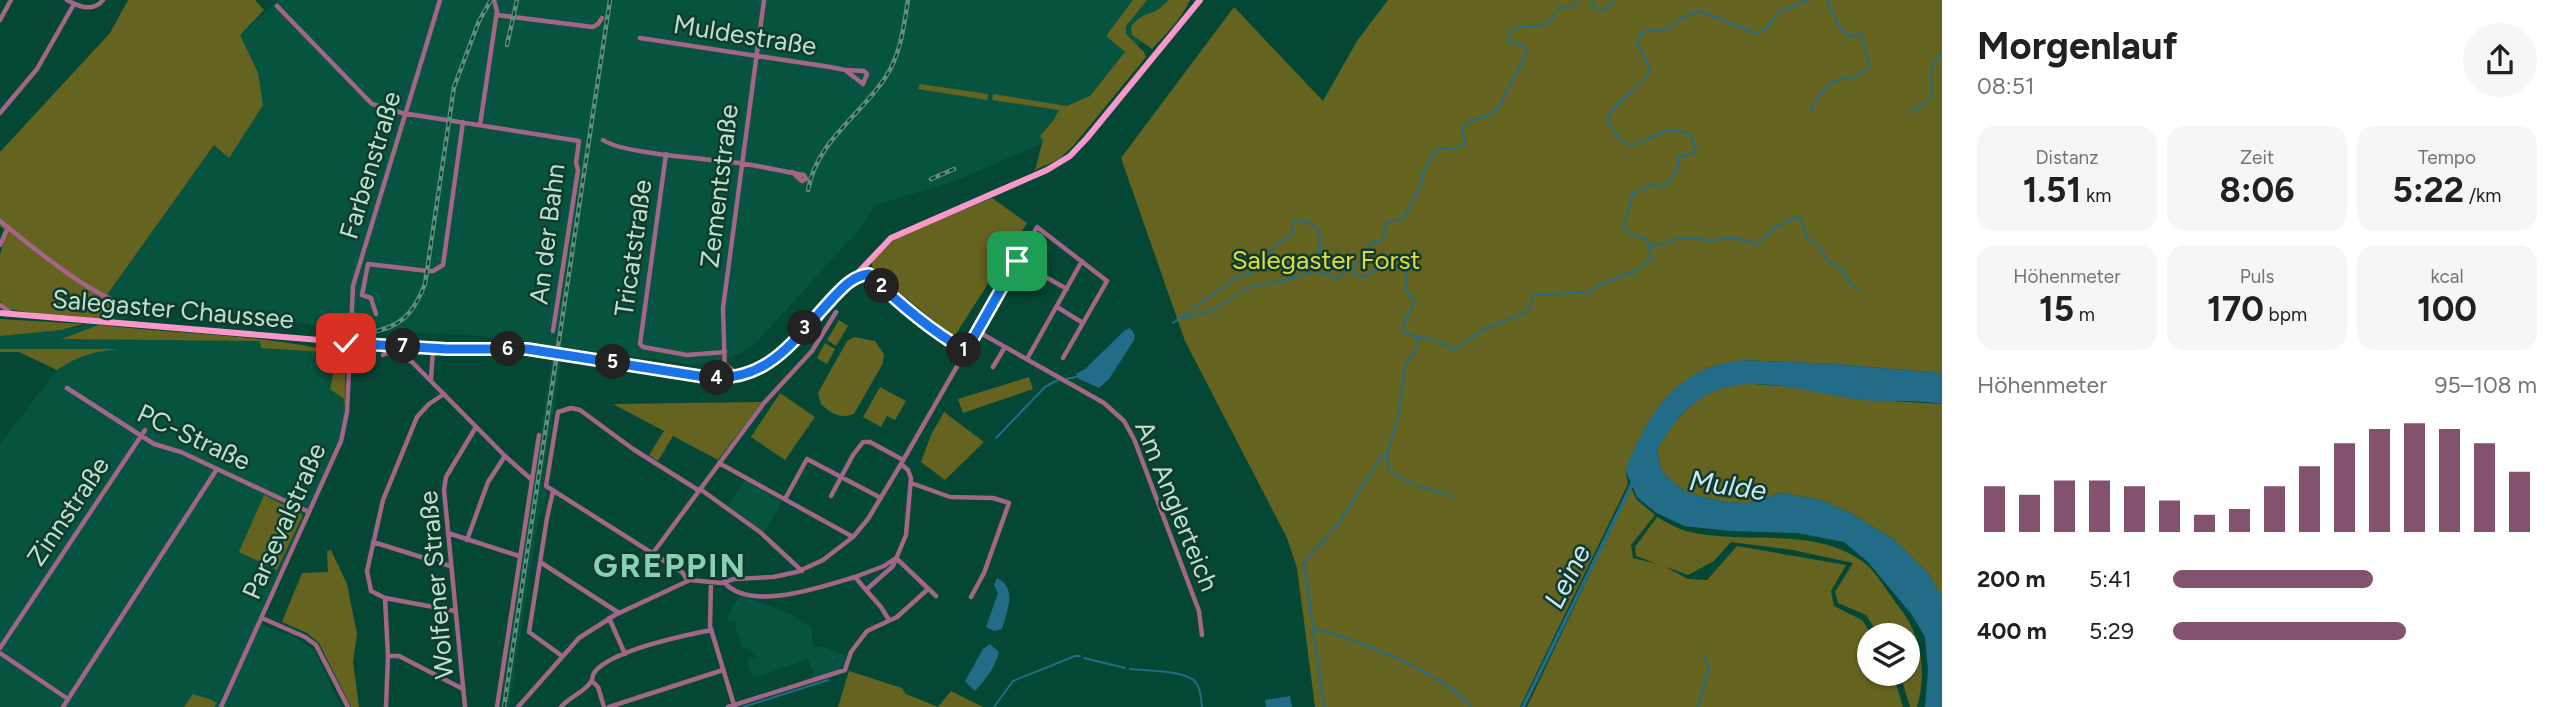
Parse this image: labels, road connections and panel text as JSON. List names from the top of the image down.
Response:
{
  "streets": {
    "main road": ["Salegaster Chaussee"],
    "street": [
      "Muldestraße",
      "Farbenstraße",
      "Zementstraße",
      "An der Bahn",
      "Tricatstraße",
      "PC-Straße",
      "Am Anglerteich",
      "Zinnstraße",
      "Parsevalstraße",
      "Wolfener Straße"
    ]
  },
  "crossings": [
    ["Muldestraße", "Zementstraße"],
    ["Farbenstraße", "Salegaster Chaussee"],
    ["Farbenstraße", "Parsevalstraße"],
    ["Zementstraße", "Tricatstraße"],
    ["Zementstraße", "Salegaster Chaussee"],
    ["Salegaster Chaussee", "Parsevalstraße"],
    ["PC-Straße", "Zinnstraße"],
    ["PC-Straße", "Parsevalstraße"]
  ],
  "districts": ["GREPPIN"],
  "water": ["Mulde", "Leine"],
  "parks": ["Salegaster Forst"],
  "page": {
    "heading": ["Morgenlauf", "08:51"],
    "stats": [
      ["Distanz", "1.51 km"],
      ["Zeit", "8:06"],
      ["Tempo", "5:22 /km"],
      ["Höhenmeter", "15 m"],
      ["Puls", "170 bpm"],
      ["kcal", "100"]
    ],
    "pins": [
      "2",
      "3",
      "7",
      "6",
      "1",
      "5",
      "4"
    ],
    "chart": ["Höhenmeter", "95–108 m"],
    "list": [
      {
        "name": "200 m",
        "note": "5:41"
      },
      {
        "name": "400 m",
        "note": "5:29"
      }
    ]
  }
}
